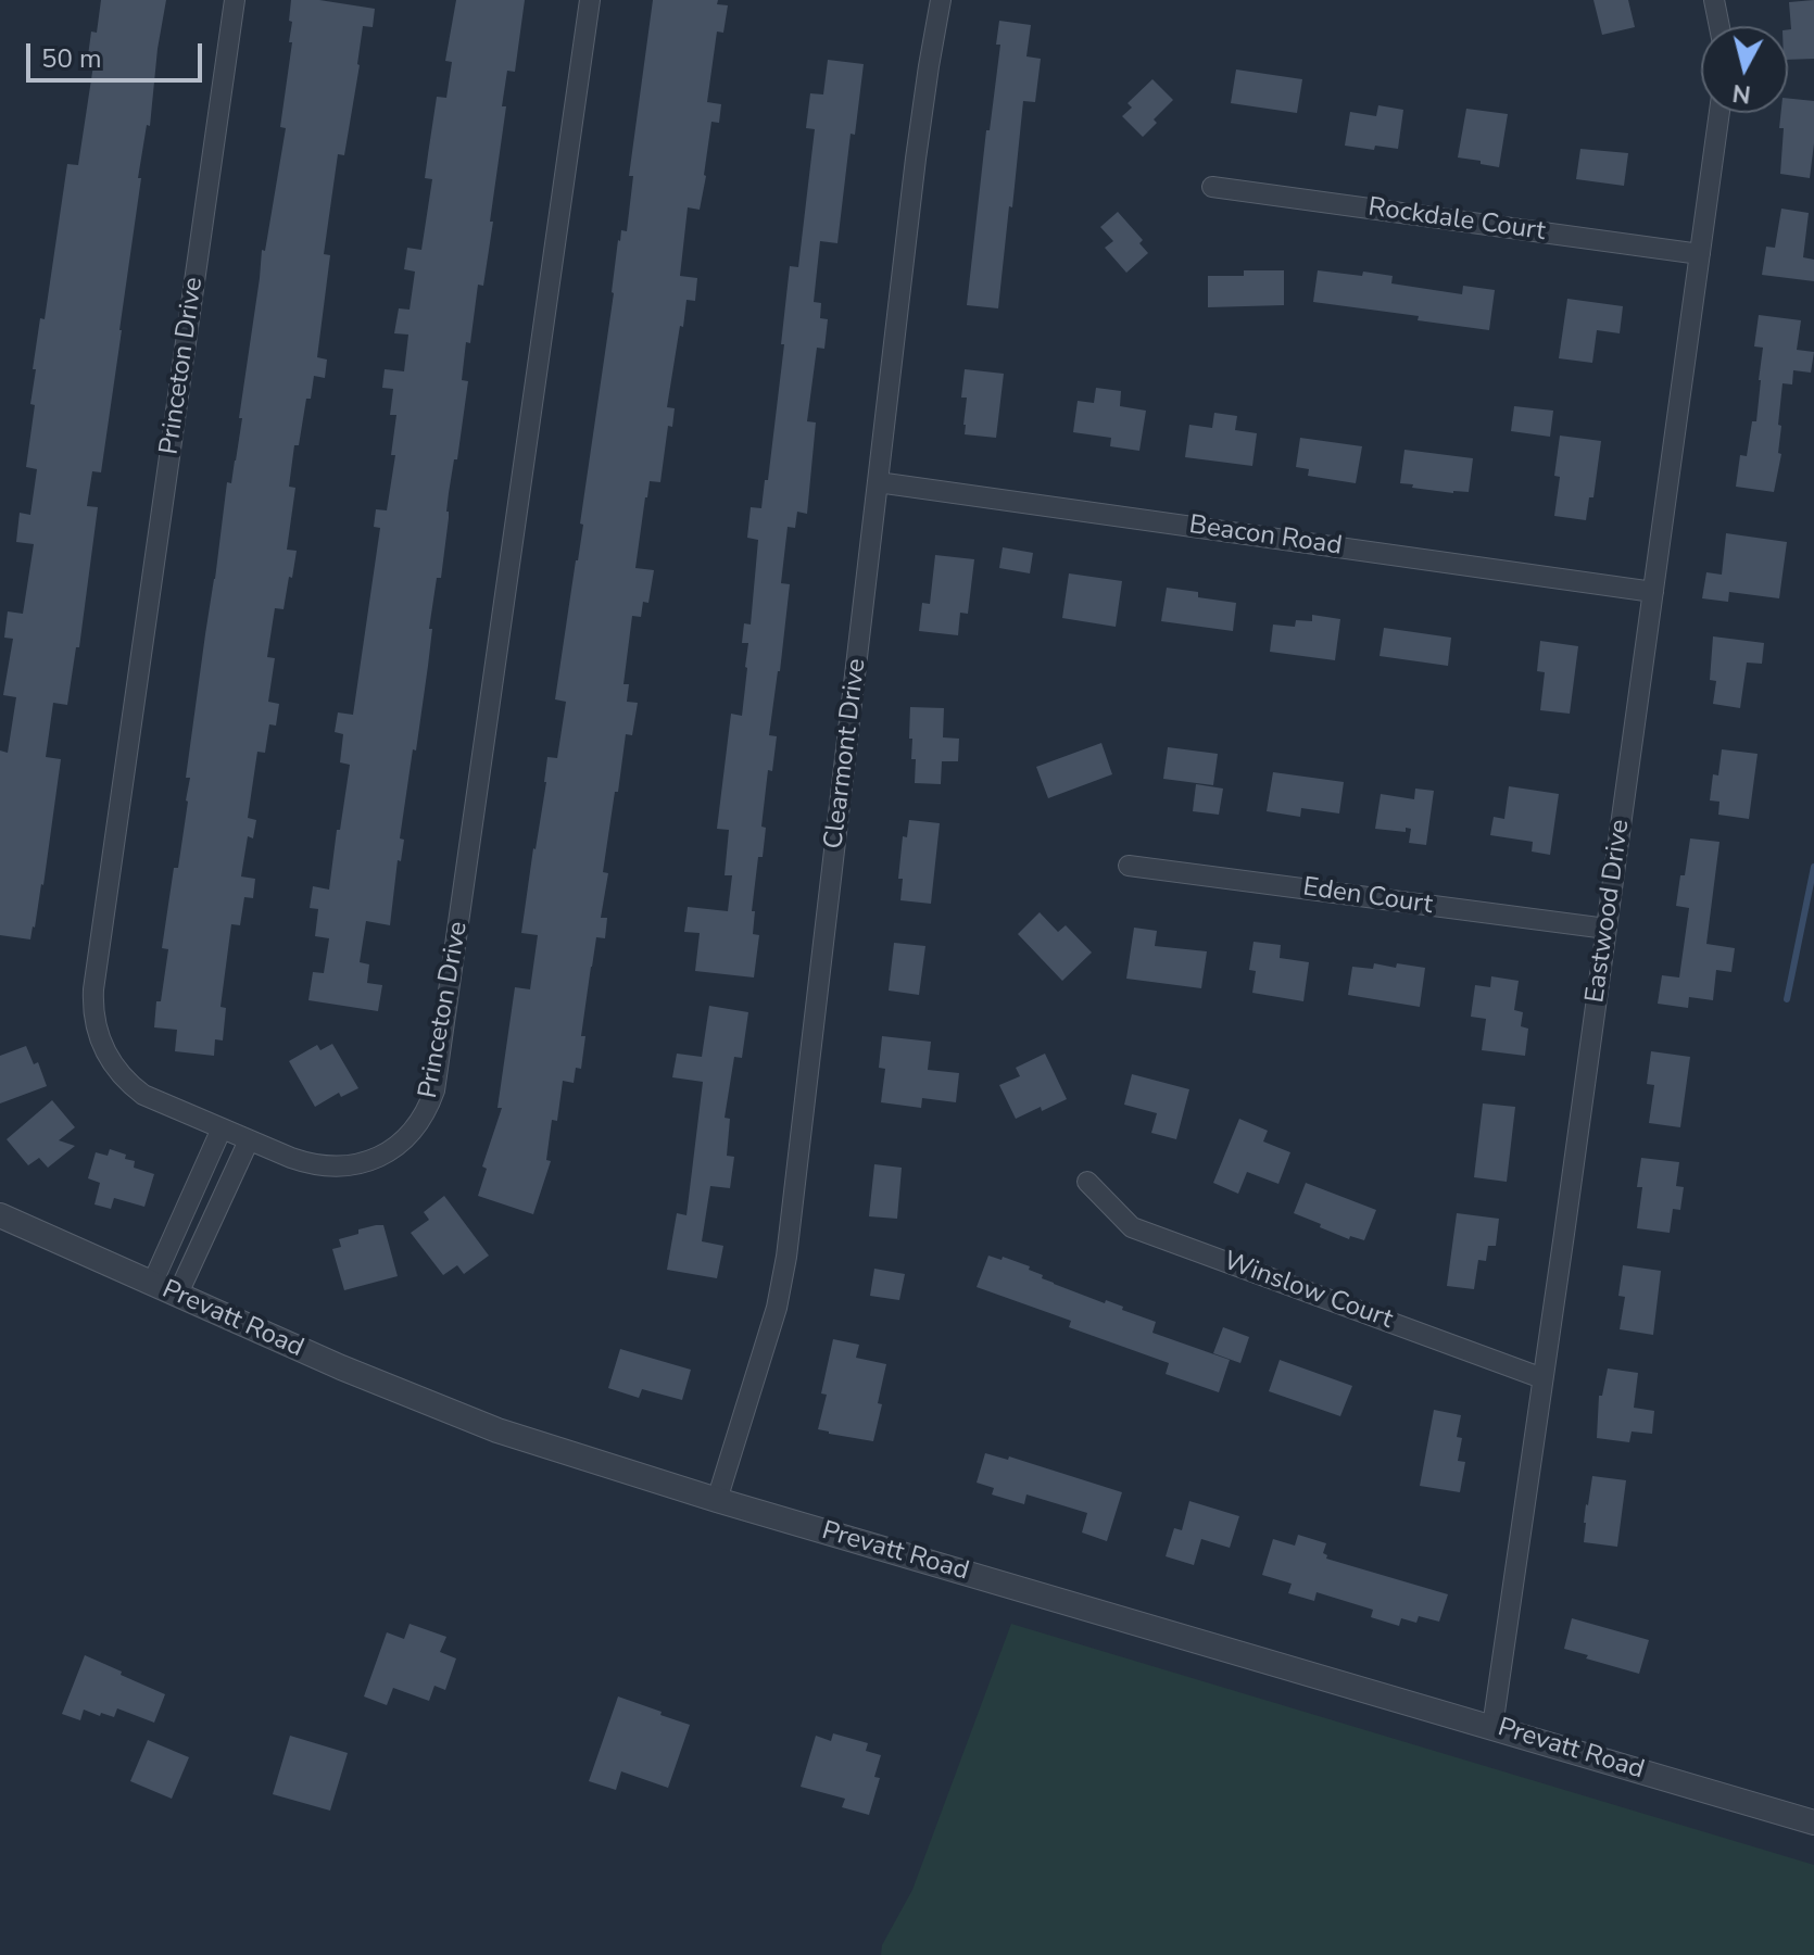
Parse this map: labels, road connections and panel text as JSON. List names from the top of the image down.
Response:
{
  "streets": {
    "street": [
      "Rockdale Court",
      "Princeton Drive",
      "Beacon Road",
      "Clearmont Drive",
      "Eden Court",
      "Eastwood Drive",
      "Winslow Court",
      "Prevatt Road"
    ]
  },
  "crossings": [
    ["Rockdale Court", "Eastwood Drive"],
    ["Beacon Road", "Clearmont Drive"],
    ["Beacon Road", "Eastwood Drive"],
    ["Clearmont Drive", "Prevatt Road"],
    ["Eden Court", "Eastwood Drive"],
    ["Eastwood Drive", "Winslow Court"],
    ["Eastwood Drive", "Prevatt Road"]
  ],
  "scale_bar": "50 m",
  "north": "bottom"
}
